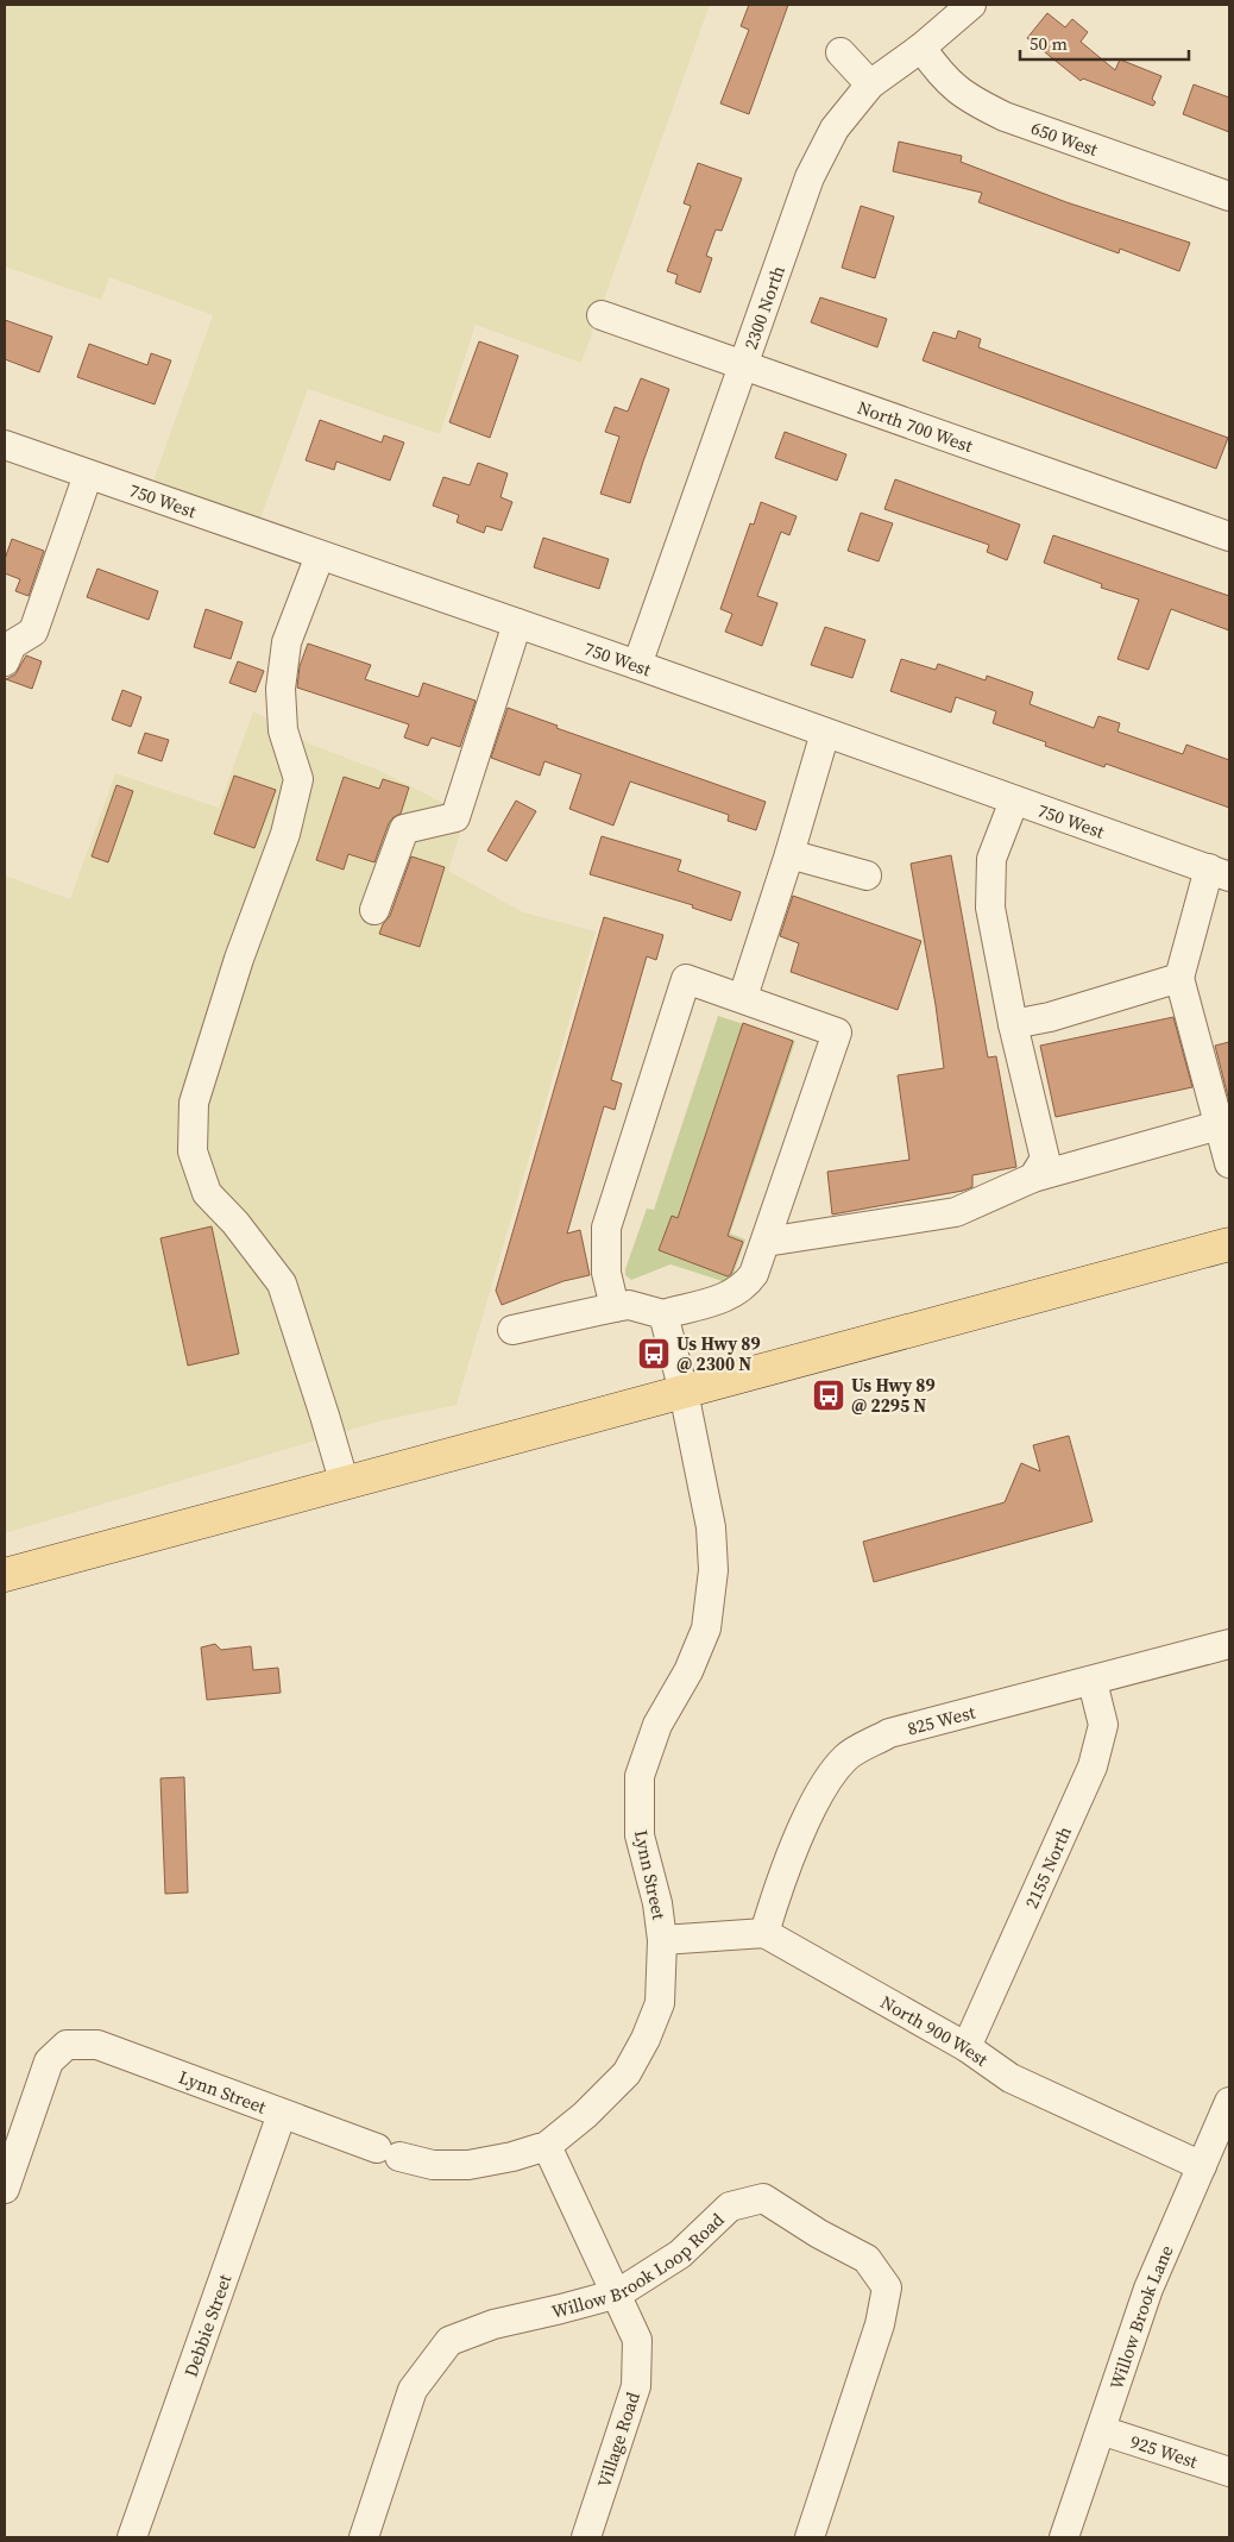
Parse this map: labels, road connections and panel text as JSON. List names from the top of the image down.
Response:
{
  "streets": {
    "street": [
      "650 West",
      "2300 North",
      "North 700 West",
      "750 West",
      "825 West",
      "2155 North",
      "Lynn Street",
      "North 900 West",
      "Willow Brook Loop Road",
      "Willow Brook Lane",
      "Debbie Street",
      "Village Road",
      "925 West"
    ]
  },
  "crossings": [
    ["650 West", "2300 North"],
    ["2300 North", "North 700 West"],
    ["2300 North", "750 West"],
    ["825 West", "2155 North"],
    ["825 West", "North 900 West"],
    ["2155 North", "North 900 West"],
    ["Lynn Street", "Debbie Street"],
    ["Lynn Street", "Village Road"],
    ["North 900 West", "Willow Brook Lane"],
    ["Willow Brook Loop Road", "Village Road"],
    ["Willow Brook Lane", "925 West"]
  ],
  "places": {
    "bus stop": ["Us Hwy 89 @ 2300 N", "Us Hwy 89 @ 2295 N"]
  },
  "scale_bar": "50 m"
}
